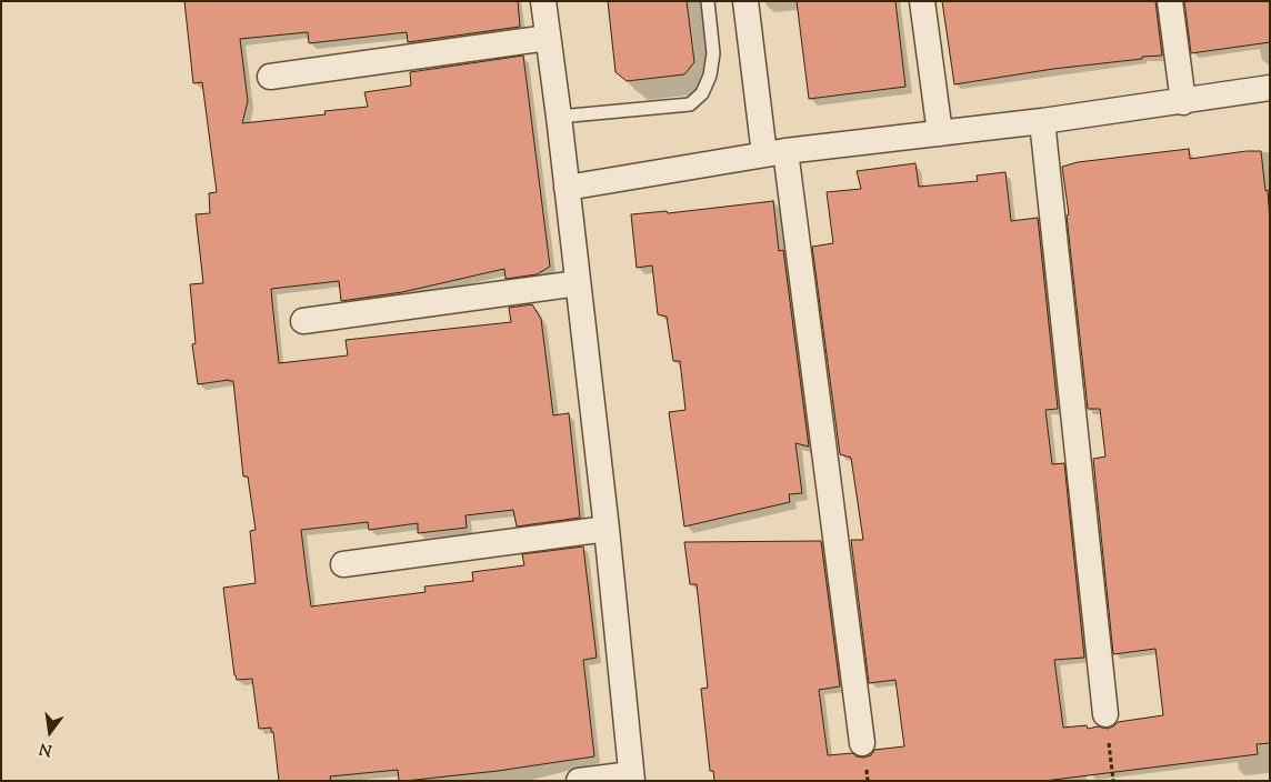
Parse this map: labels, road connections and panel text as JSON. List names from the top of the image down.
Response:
{
  "north": "bottom"
}
